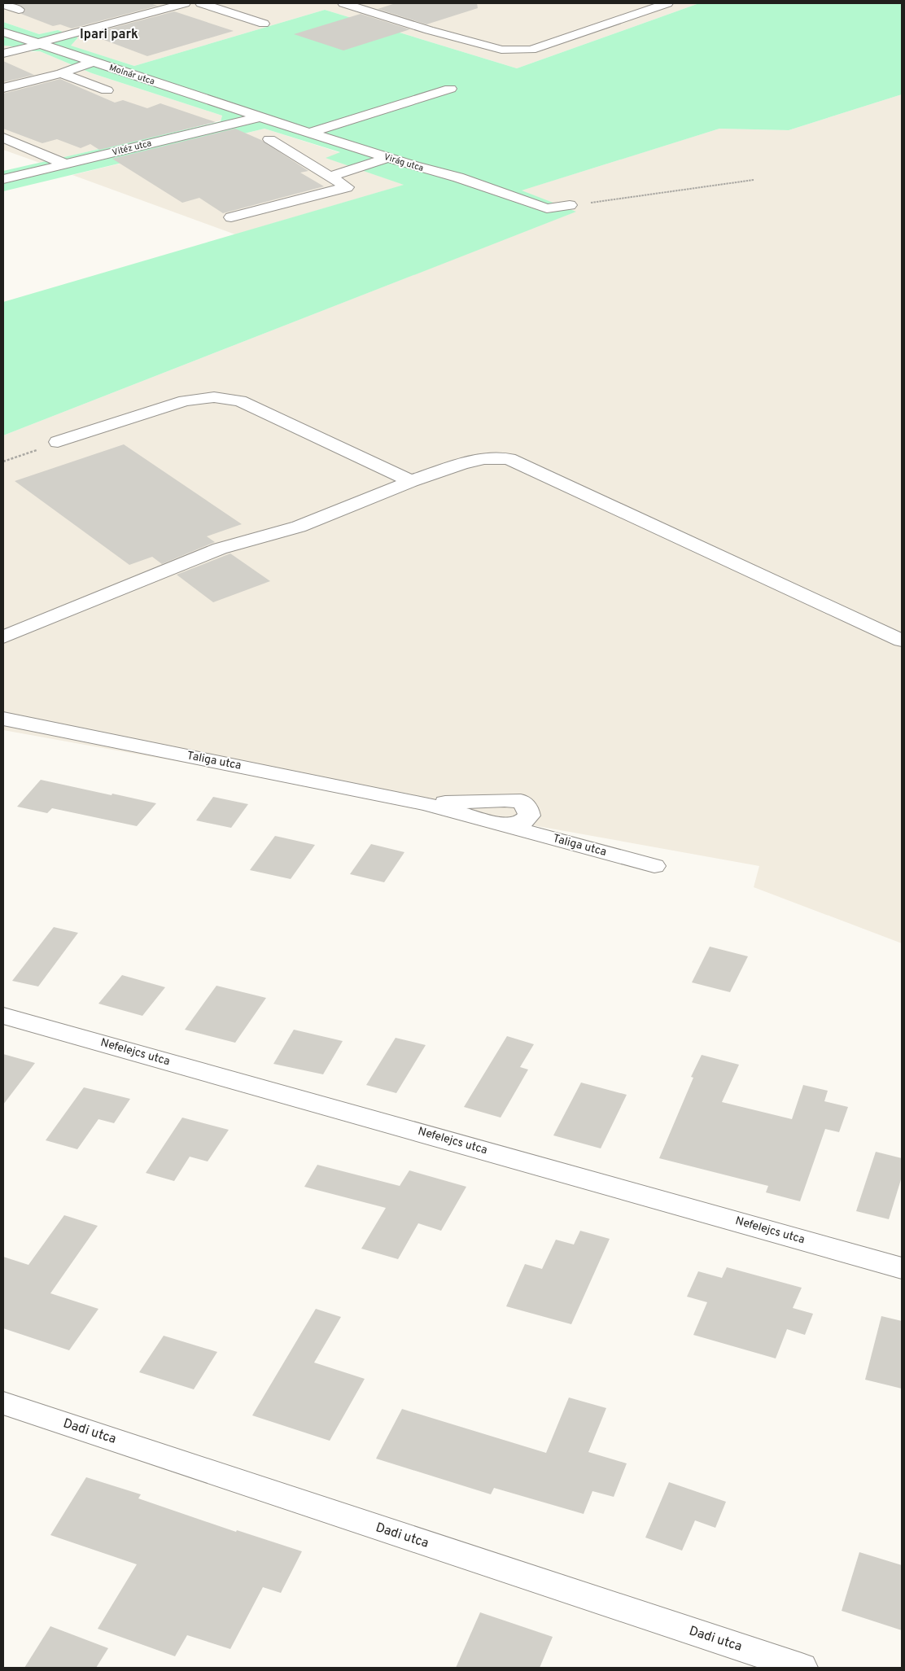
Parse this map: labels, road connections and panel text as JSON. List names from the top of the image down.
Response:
{
  "streets": {
    "street": [
      "Molnár utca",
      "Vitéz utca",
      "Virág utca",
      "Taliga utca",
      "Nefelejcs utca",
      "Dadi utca"
    ]
  },
  "crossings": [
    ["Molnár utca", "Vitéz utca"],
    ["Molnár utca", "Virág utca"],
    ["Vitéz utca", "Virág utca"]
  ],
  "districts": ["Ipari park"]
}
